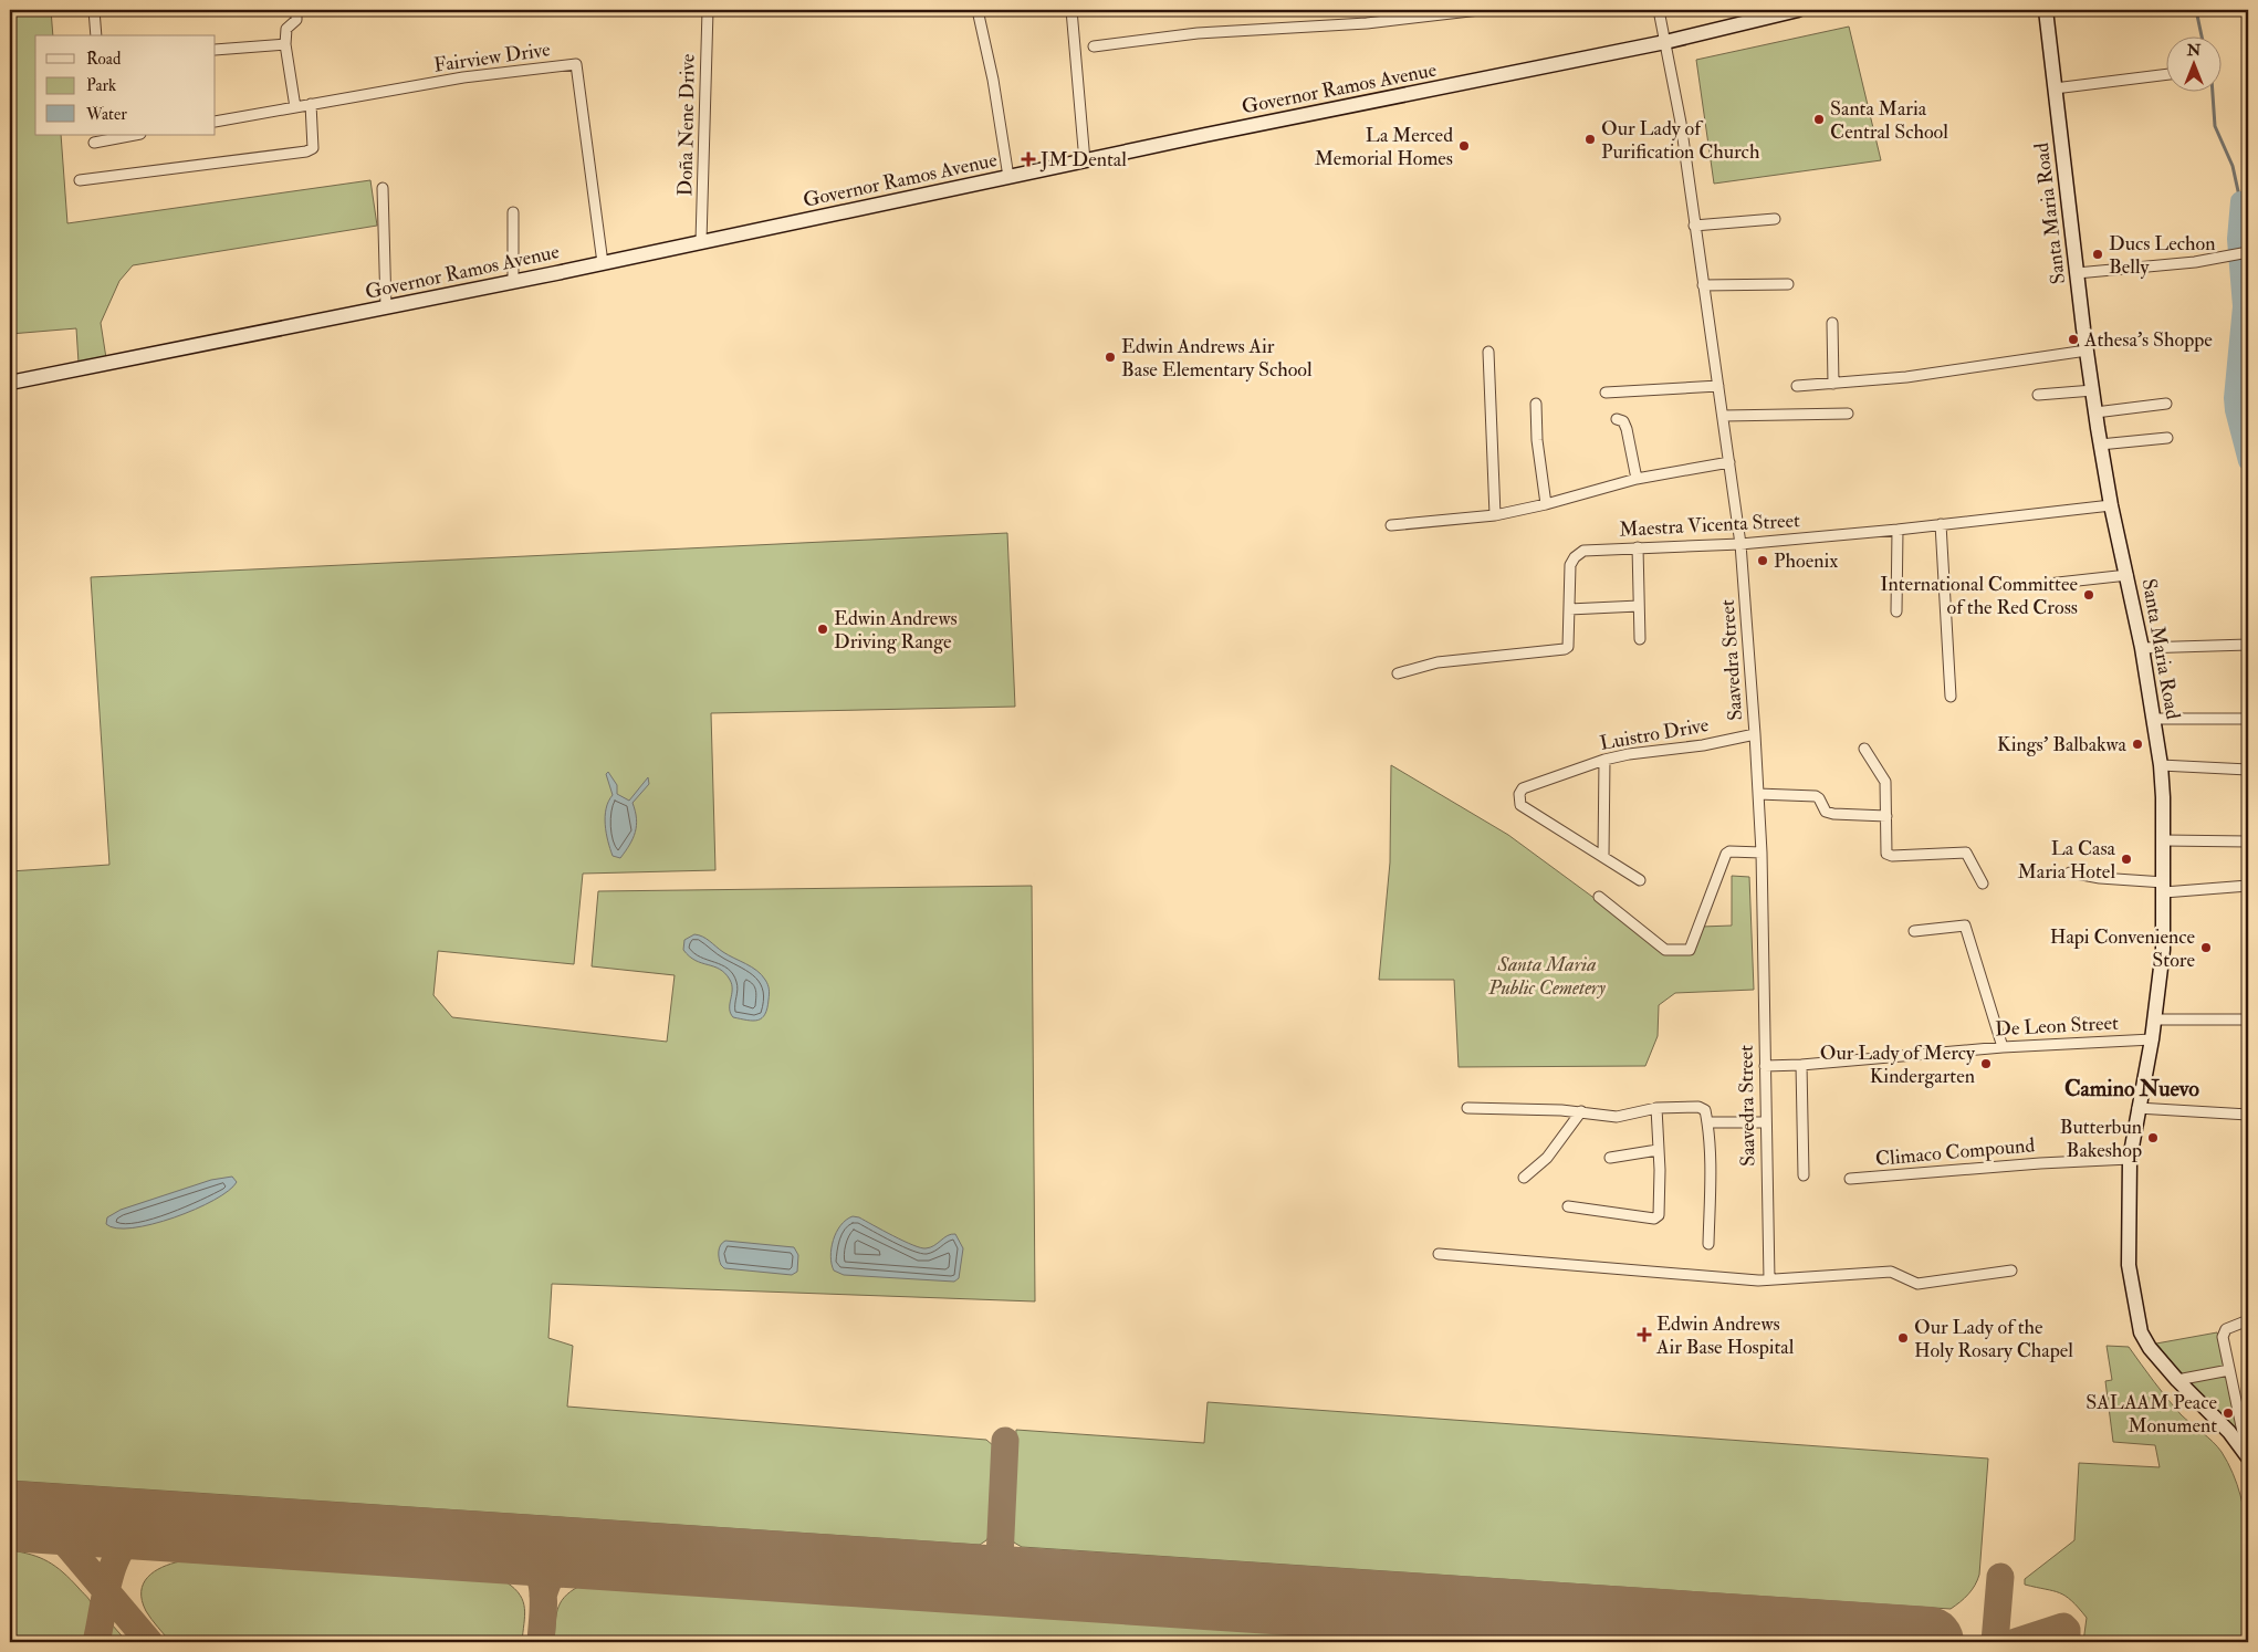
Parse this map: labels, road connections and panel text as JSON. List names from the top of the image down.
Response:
{
  "streets": {
    "main road": ["Governor Ramos Avenue", "Santa Maria Road"],
    "street": [
      "Fairview Drive",
      "Doña Nene Drive",
      "Maestra Vicenta Street",
      "Saavedra Street",
      "Luistro Drive",
      "De Leon Street",
      "Climaco Compound"
    ]
  },
  "crossings": [
    ["Fairview Drive", "Governor Ramos Avenue"],
    ["Governor Ramos Avenue", "Doña Nene Drive"],
    ["Governor Ramos Avenue", "Saavedra Street"],
    ["Santa Maria Road", "Maestra Vicenta Street"],
    ["Santa Maria Road", "De Leon Street"],
    ["Santa Maria Road", "Climaco Compound"],
    ["Maestra Vicenta Street", "Saavedra Street"],
    ["Saavedra Street", "Luistro Drive"],
    ["Saavedra Street", "De Leon Street"]
  ],
  "districts": ["Camino Nuevo"],
  "parks": ["Santa Maria Public Cemetery"],
  "places": {
    "other": [
      "Santa Maria Central School",
      "Our Lady of Purification Church",
      "La Merced Memorial Homes",
      "Ducs Lechon Belly",
      "Athesa's Shoppe",
      "Edwin Andrews Air Base Elementary School",
      "Phoenix",
      "International Committee of the Red Cross",
      "Edwin Andrews Driving Range",
      "Kings' Balbakwa",
      "La Casa Maria Hotel",
      "Hapi Convenience Store",
      "Our Lady of Mercy Kindergarten",
      "Butterbun Bakeshop",
      "Our Lady of the Holy Rosary Chapel",
      "SALAAM Peace Monument"
    ],
    "health": ["JM Dental", "Edwin Andrews Air Base Hospital"]
  },
  "legend": ["Road", "Park", "Water"],
  "north": "top"
}
